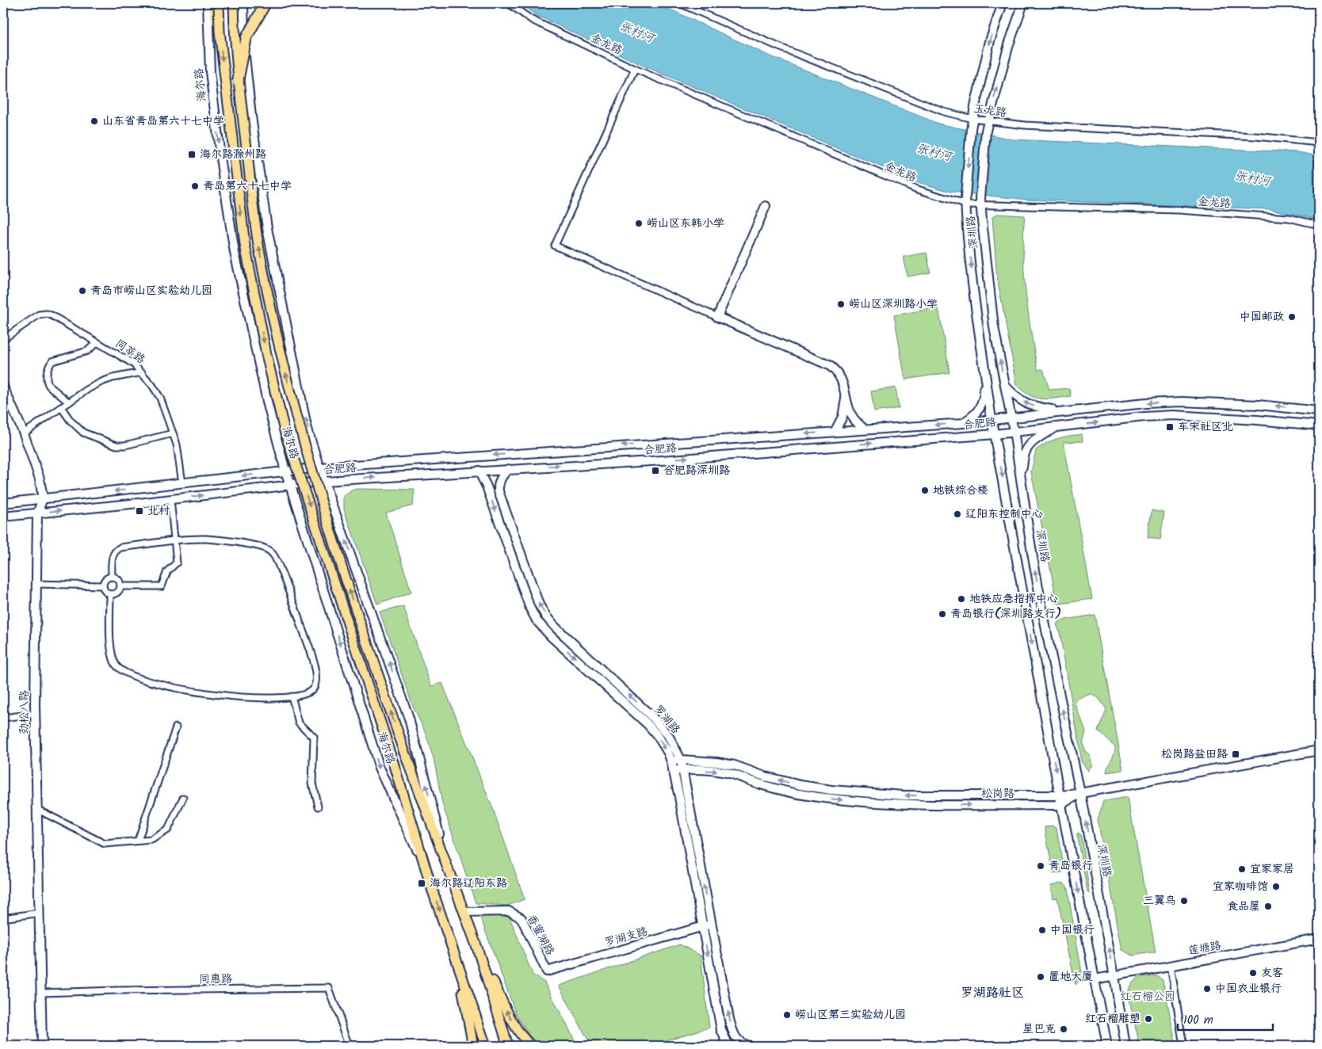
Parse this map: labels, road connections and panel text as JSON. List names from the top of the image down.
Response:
{
  "streets": {
    "main road": ["海尔路"],
    "street": [
      "金龙路",
      "玉龙路",
      "深圳路",
      "同莘路",
      "合肥路",
      "劲松八路",
      "罗湖路",
      "松岗路",
      "香蜜湖路",
      "罗湖支路",
      "莲塘路",
      "同惠路"
    ]
  },
  "crossings": [
    ["金龙路", "深圳路"],
    ["海尔路", "合肥路"],
    ["海尔路", "香蜜湖路"],
    ["玉龙路", "深圳路"],
    ["深圳路", "合肥路"],
    ["深圳路", "松岗路"],
    ["深圳路", "莲塘路"],
    ["同莘路", "合肥路"],
    ["合肥路", "劲松八路"],
    ["合肥路", "罗湖路"],
    ["劲松八路", "同惠路"],
    ["罗湖路", "松岗路"],
    ["罗湖路", "罗湖支路"],
    ["香蜜湖路", "罗湖支路"]
  ],
  "districts": ["罗湖路社区"],
  "water": ["张村河"],
  "parks": ["红石榴公园"],
  "places": {
    "other": [
      "山东省青岛第六十七中学",
      "青岛第六十七中学",
      "崂山区东韩小学",
      "青岛市崂山区实验幼儿园",
      "崂山区深圳路小学",
      "中国邮政",
      "地铁综合楼",
      "辽阳东控制中心",
      "地铁应急指挥中心",
      "青岛银行(深圳路支行)",
      "青岛银行",
      "宜家家居",
      "宜家咖啡馆",
      "三翼鸟",
      "食品屋",
      "中国银行",
      "友客",
      "置地大厦",
      "中国农业银行",
      "崂山区第三实验幼儿园",
      "红石榴雕塑",
      "星巴克"
    ],
    "transit": [
      "海尔路滁州路",
      "车宋社区北",
      "合肥路深圳路",
      "北村",
      "松岗路盐田路",
      "海尔路辽阳东路"
    ]
  },
  "scale_bar": "100 m"
}
